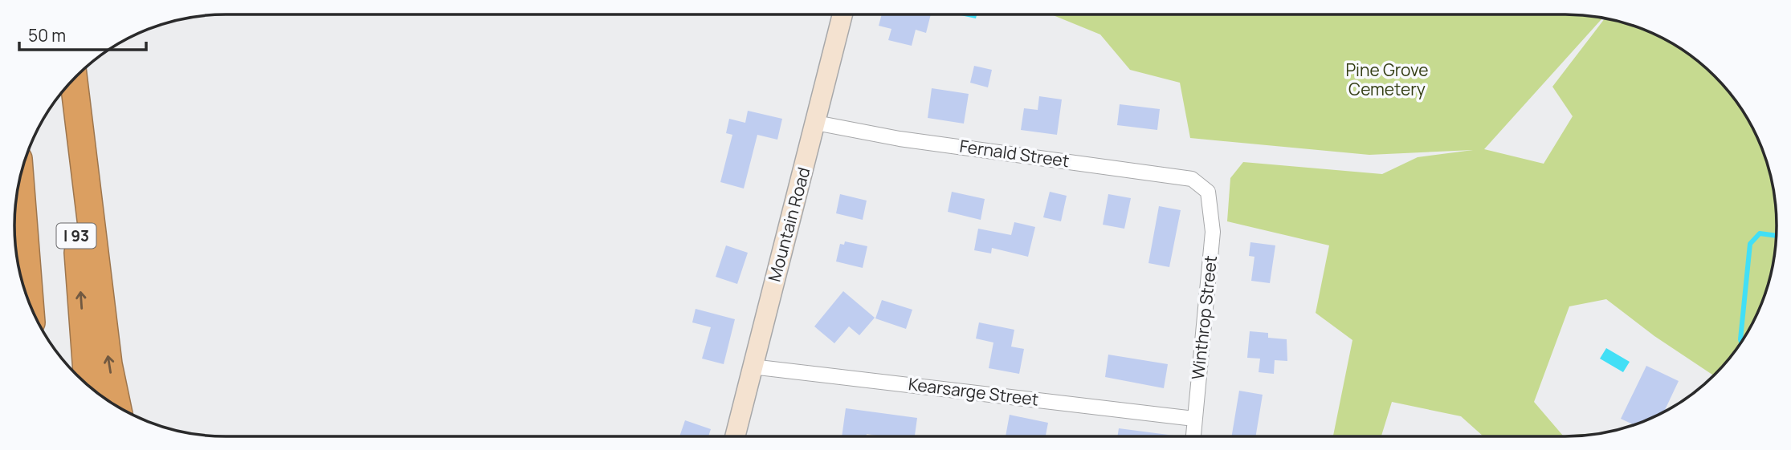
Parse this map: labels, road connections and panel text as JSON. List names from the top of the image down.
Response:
{
  "streets": {
    "highway": ["I 93"],
    "main road": ["Mountain Road"],
    "street": ["Fernald Street", "Winthrop Street", "Kearsarge Street"]
  },
  "crossings": [
    ["Fernald Street", "Mountain Road"],
    ["Fernald Street", "Winthrop Street"],
    ["Mountain Road", "Kearsarge Street"],
    ["Winthrop Street", "Kearsarge Street"]
  ],
  "parks": ["Pine Grove Cemetery"],
  "scale_bar": "50 m"
}
